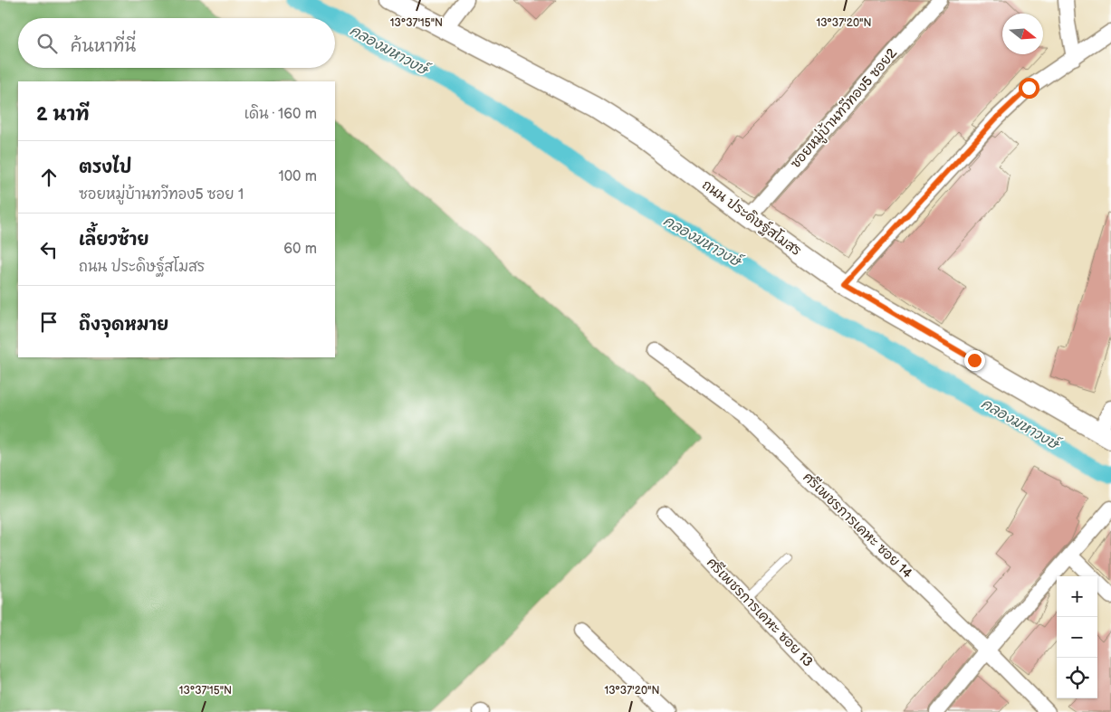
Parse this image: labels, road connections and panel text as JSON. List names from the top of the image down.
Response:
{
  "streets": {
    "street": [
      "ซอยหมู่บ้านทวีทอง5 ซอย2",
      "ถนน ประดิษฐ์สโมสร",
      "ศรีเพชรการเคหะ ซอย 14",
      "ศรีเพชรการเคหะ ซอย 13"
    ]
  },
  "crossings": [
    ["ซอยหมู่บ้านทวีทอง5 ซอย2", "ถนน ประดิษฐ์สโมสร"]
  ],
  "water": ["คลองมหาวงษ์"],
  "north": "right",
  "page": {
    "search": "ค้นหาที่นี่",
    "heading": ["2 นาที", "เดิน · 160 m"],
    "list": [
      ["ตรงไป", "ซอยหมู่บ้านทวีทอง5 ซอย 1", "100 m"],
      ["เลี้ยวซ้าย", "ถนน ประดิษฐ์สโมสร", "60 m"],
      "ถึงจุดหมาย"
    ],
    "map_buttons": ["+", "−"]
  },
  "coordinates": ["13°37'15\"N", "13°37'20\"N"]
}
